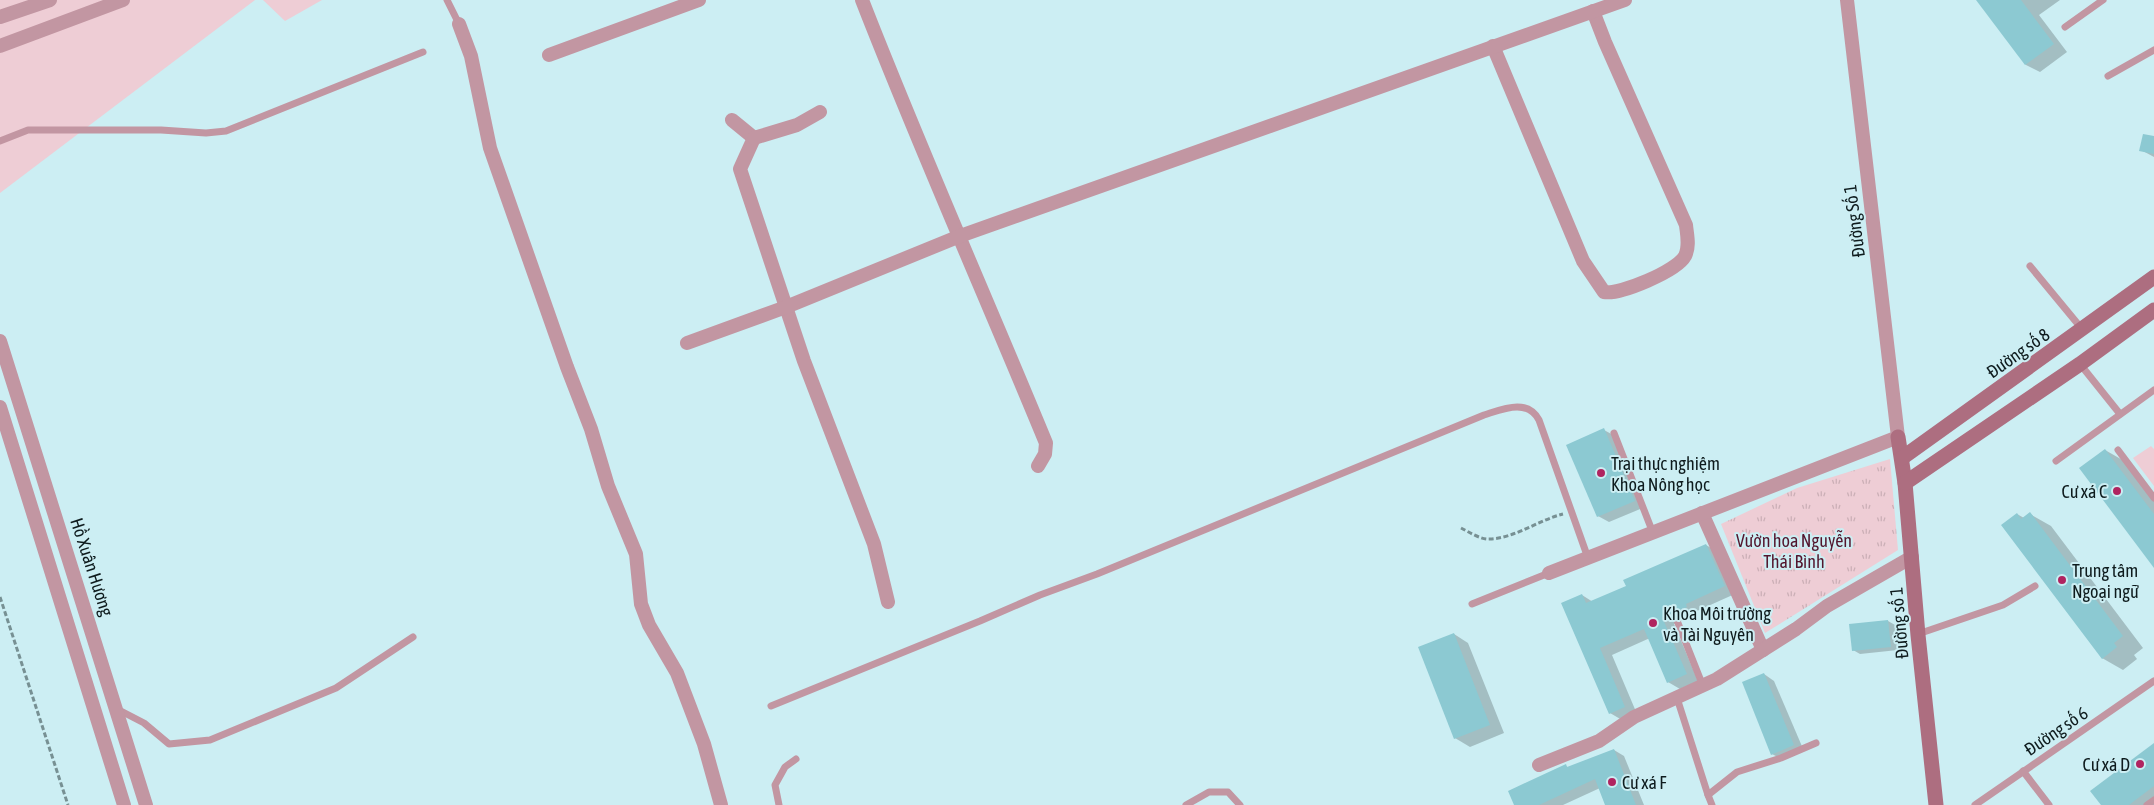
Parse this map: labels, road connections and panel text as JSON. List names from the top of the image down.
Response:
{
  "streets": {
    "street": [
      "Đường Số 1",
      "Đường số 8",
      "Hồ Xuân Hương",
      "Đường số 1"
    ],
    "lane": ["Đường số 6"]
  },
  "crossings": [
    ["Đường Số 1", "Đường số 1"],
    ["Đường số 8", "Đường số 1"]
  ],
  "parks": ["Vườn hoa Nguyễn Thái Bình"],
  "places": [
    "Trại thực nghiệm Khoa Nông học",
    "Cư xá C",
    "Trung tâm Ngoại ngữ",
    "Khoa Môi trường và Tài Nguyên",
    "Cư xá D",
    "Cư xá F"
  ]
}
